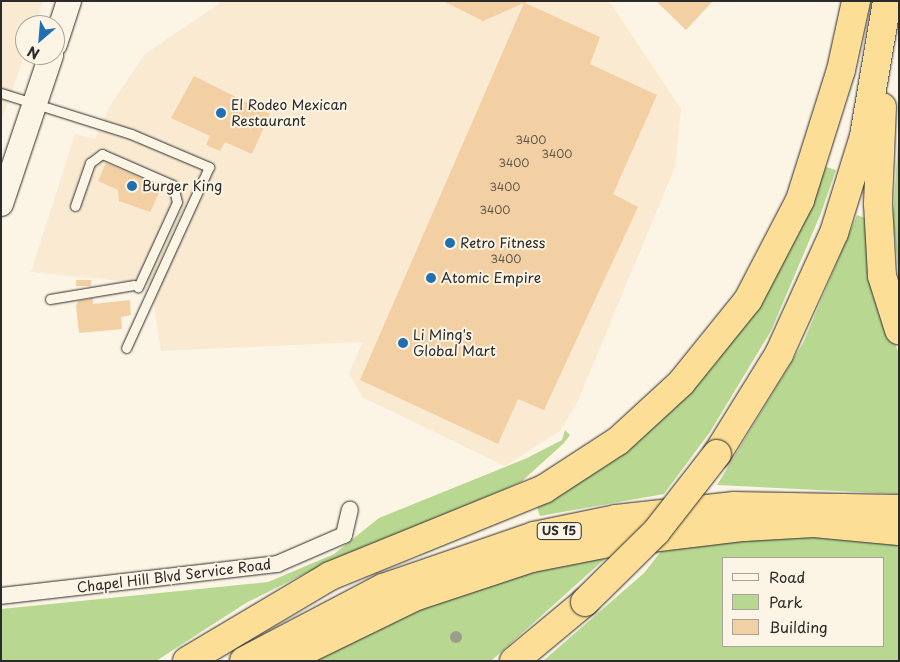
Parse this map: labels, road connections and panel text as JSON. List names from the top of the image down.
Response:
{
  "streets": {
    "highway": ["US 15"],
    "street": ["Chapel Hill Blvd Service Road"]
  },
  "places": [
    "El Rodeo Mexican Restaurant",
    "Burger King",
    "Retro Fitness",
    "Atomic Empire",
    "Li Ming's Global Mart"
  ],
  "house_numbers": [
    "3400",
    "3400",
    "3400",
    "3400",
    "3400",
    "3400"
  ],
  "legend": ["Road", "Park", "Building"],
  "north": "bottom left"
}
